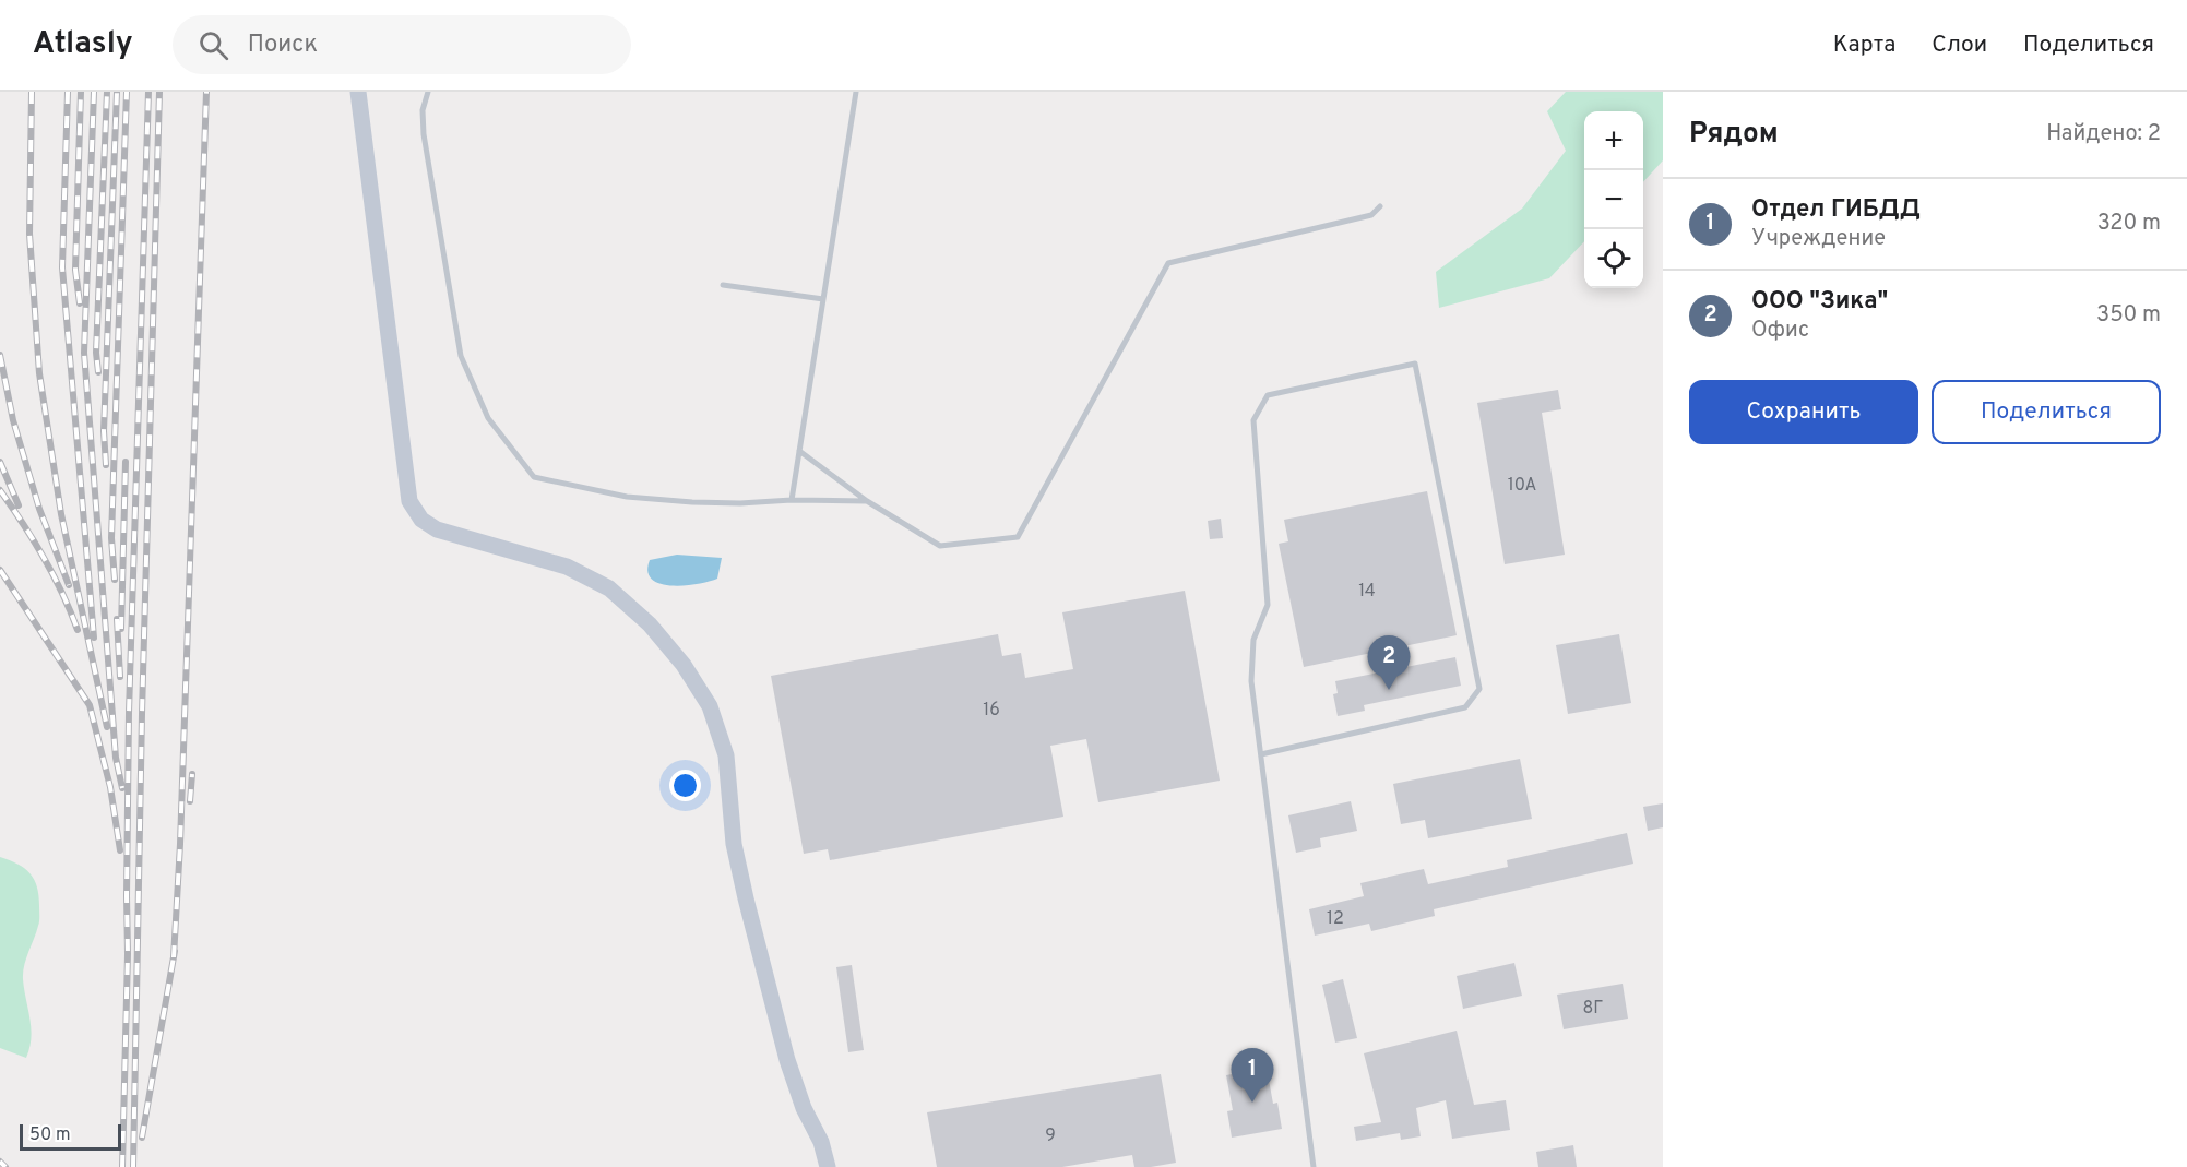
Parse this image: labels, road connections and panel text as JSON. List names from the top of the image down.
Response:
{
  "house_numbers": [
    "10А",
    "14",
    "16",
    "12",
    "8Г",
    "9"
  ],
  "scale_bar": "50 m",
  "page": {
    "header": "Atlasly",
    "search": "Поиск",
    "nav": ["Карта", "Слои", "Поделиться"],
    "heading": ["Рядом", "Найдено: 2"],
    "map_buttons": ["+", "−"],
    "list": [
      {
        "mark": "1",
        "name": "Отдел ГИБДД",
        "note": "Учреждение",
        "value": "320 m"
      },
      {
        "mark": "2",
        "name": "ООО \"Зика\"",
        "note": "Офис",
        "value": "350 m"
      }
    ],
    "buttons": ["Сохранить", "Поделиться"],
    "pins": ["2", "1"],
    "scale": "50 m"
  }
}
